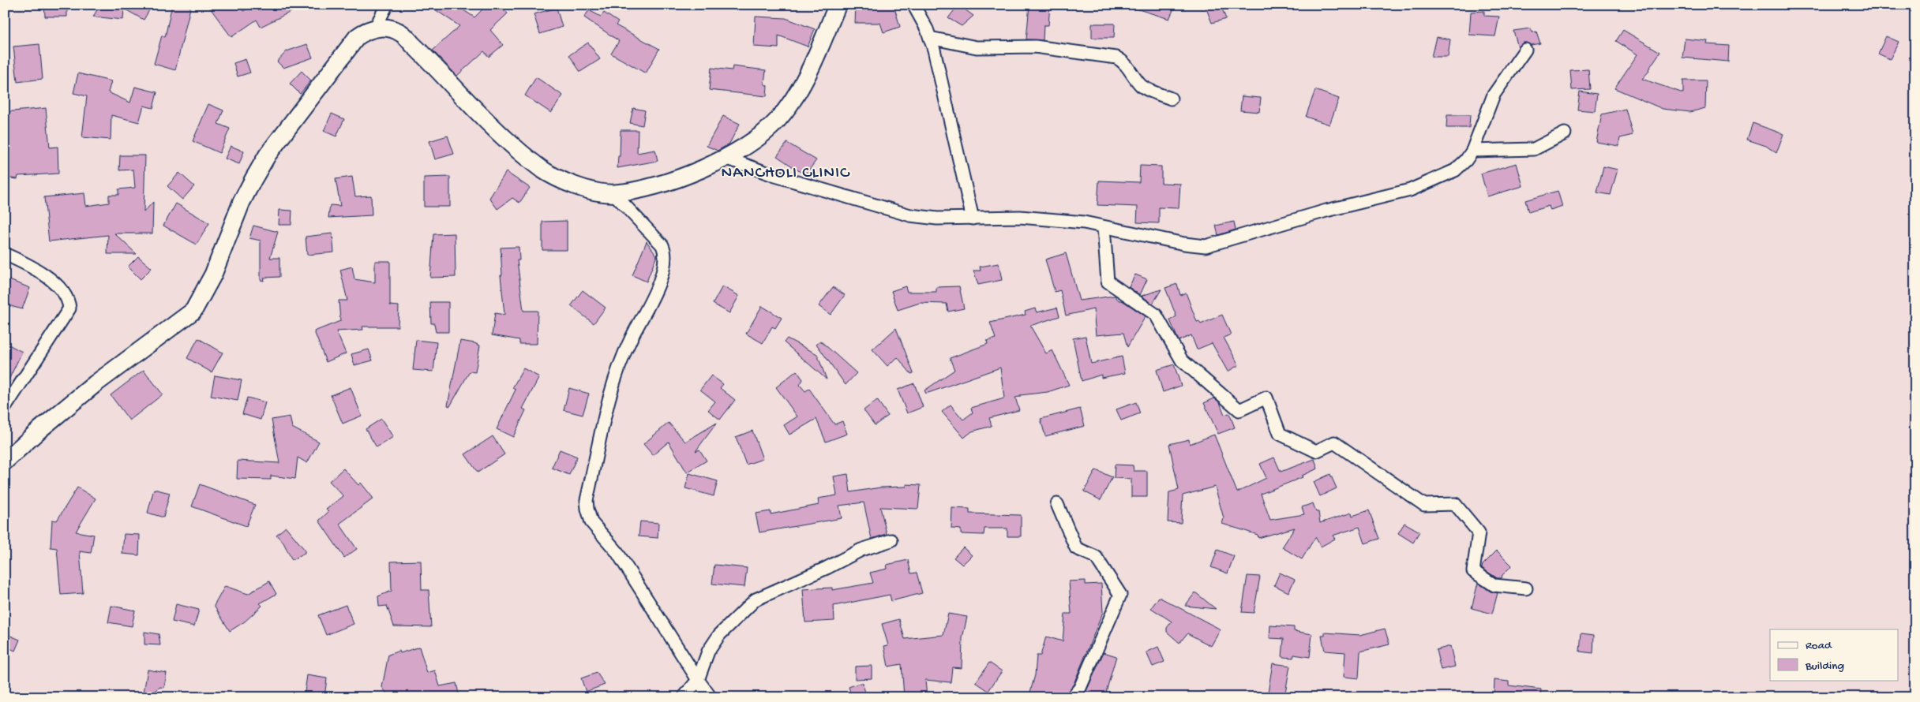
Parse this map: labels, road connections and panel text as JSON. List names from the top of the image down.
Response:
{
  "districts": ["NANCHOLI CLINIC"],
  "legend": ["Road", "Building"]
}
